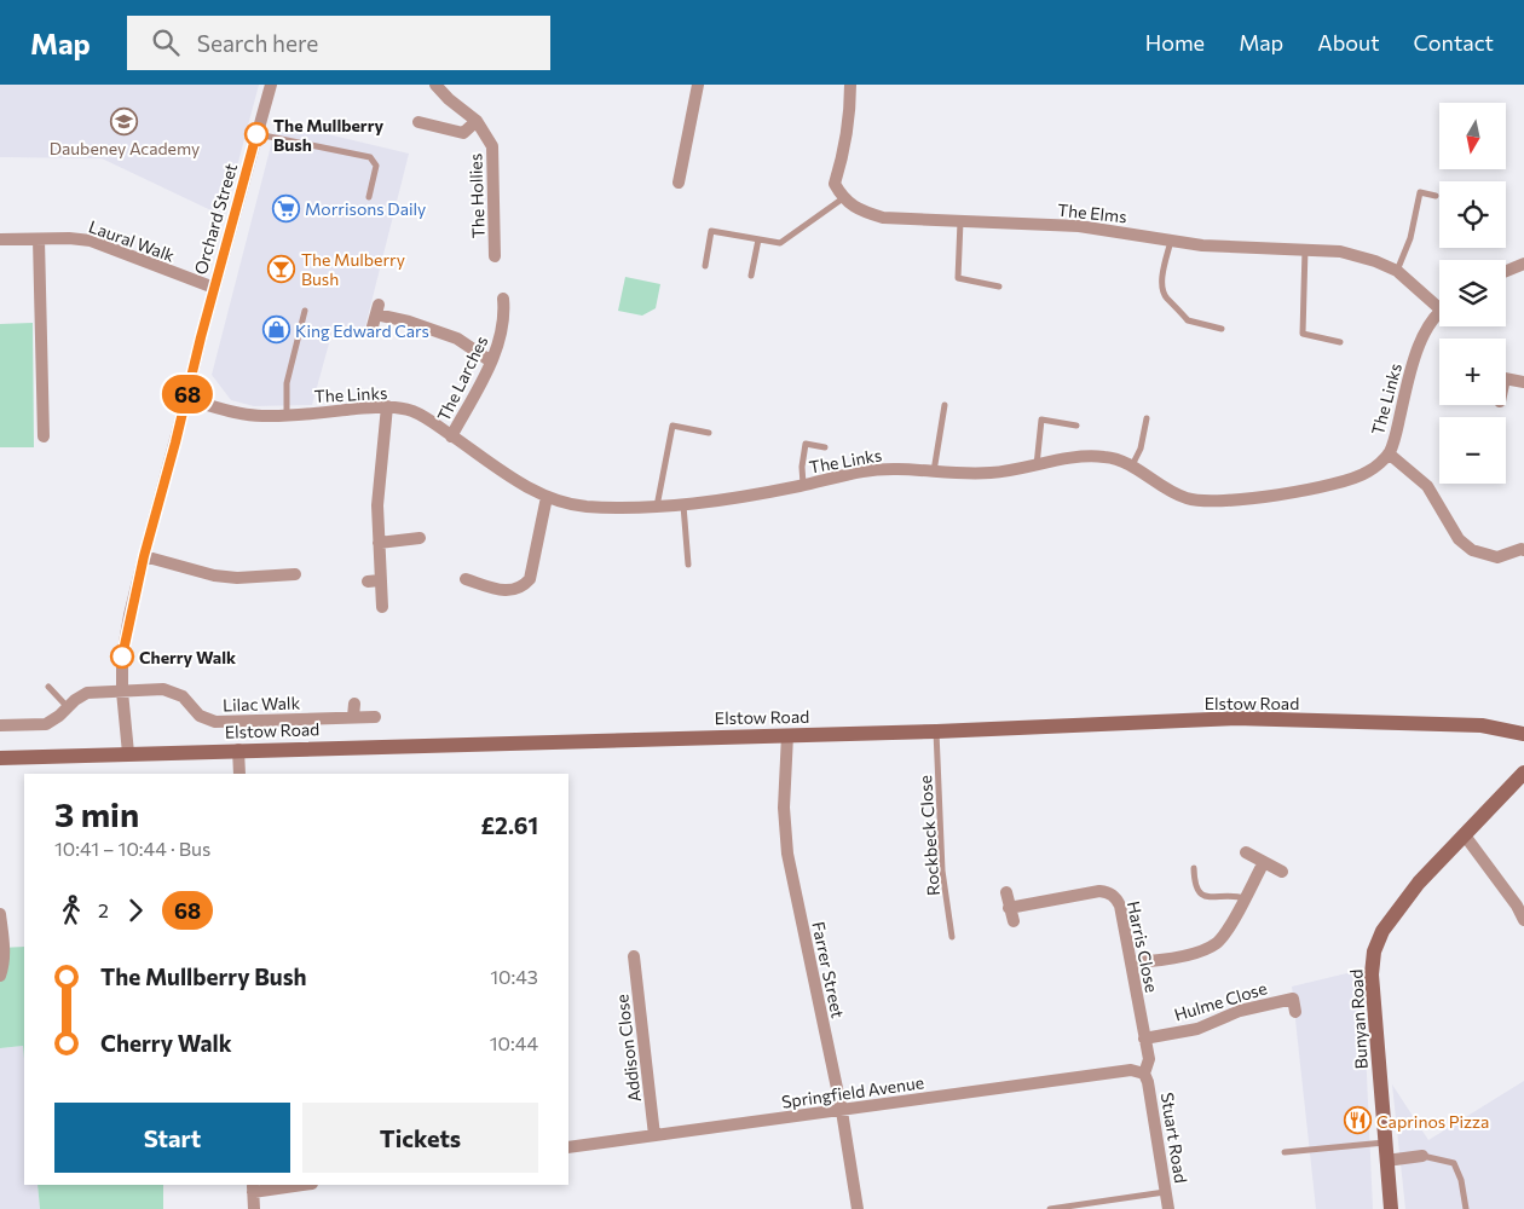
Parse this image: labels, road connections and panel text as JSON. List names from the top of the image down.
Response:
{
  "streets": {
    "street": [
      "The Hollies",
      "The Elms",
      "Orchard Street",
      "Laural Walk",
      "The Larches",
      "The Links",
      "Elstow Road",
      "Lilac Walk",
      "Harris Close",
      "Farrer Street",
      "Hulme Close",
      "Bunyan Road",
      "Addison Close",
      "Springfield Avenue",
      "Stuart Road"
    ],
    "lane": ["Rockbeck Close"]
  },
  "crossings": [
    ["Orchard Street", "Laural Walk"],
    ["Orchard Street", "The Links"],
    ["Orchard Street", "Elstow Road"],
    ["Orchard Street", "Lilac Walk"],
    ["The Larches", "The Links"],
    ["Elstow Road", "Rockbeck Close"],
    ["Elstow Road", "Farrer Street"],
    ["Harris Close", "Hulme Close"],
    ["Harris Close", "Springfield Avenue"],
    ["Harris Close", "Stuart Road"],
    ["Farrer Street", "Springfield Avenue"],
    ["Addison Close", "Springfield Avenue"],
    ["Springfield Avenue", "Stuart Road"]
  ],
  "places": {
    "school or university": ["Daubeney Academy"],
    "other": ["The Mullberry Bush", "Cherry Walk"],
    "supermarket": ["Morrisons Daily"],
    "bar": ["The Mulberry Bush"],
    "shop": ["King Edward Cars"],
    "restaurant": ["Caprinos Pizza"]
  },
  "lines": ["bus line 68"],
  "north": "bottom",
  "page": {
    "header": "Map",
    "search": "Search here",
    "nav": [
      "Home",
      "Map",
      "About",
      "Contact"
    ],
    "on_map": "68",
    "map_buttons": ["+", "−"],
    "heading": ["3 min", "10:41 – 10:44 · Bus", "£2.61"],
    "legs": ["2", "68"],
    "list": [
      {
        "name": "The Mullberry Bush",
        "value": "10:43"
      },
      {
        "name": "Cherry Walk",
        "value": "10:44"
      }
    ],
    "buttons": ["Start", "Tickets"]
  }
}
